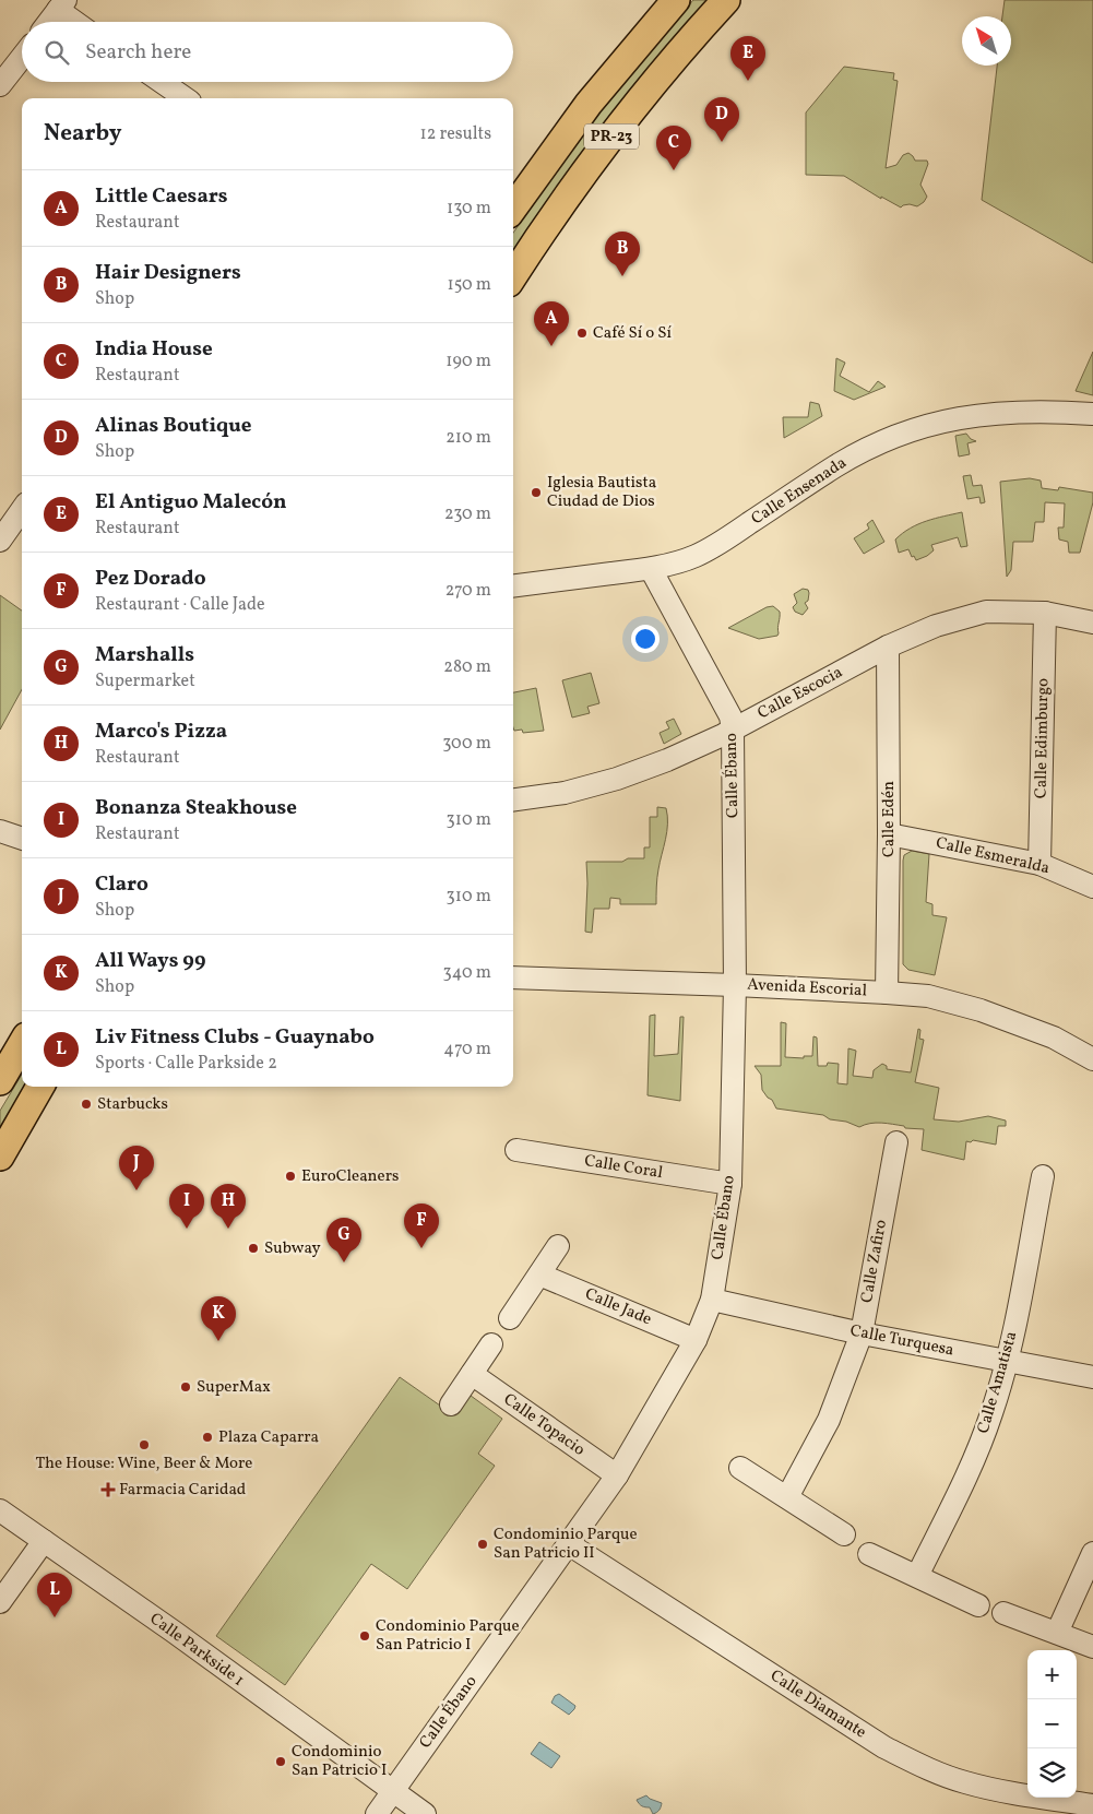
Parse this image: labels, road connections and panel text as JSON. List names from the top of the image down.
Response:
{
  "streets": {
    "main road": ["PR-23"],
    "street": [
      "Calle Ensenada",
      "Calle Escocia",
      "Calle Edimburgo",
      "Calle Ébano",
      "Calle Edén",
      "Calle Esmeralda",
      "Avenida Escorial",
      "Calle Coral",
      "Calle Zafiro",
      "Calle Jade",
      "Calle Turquesa",
      "Calle Amatista",
      "Calle Topacio",
      "Calle Parkside 1",
      "Calle Diamante"
    ]
  },
  "crossings": [
    ["Calle Ensenada", "Calle Ébano"],
    ["Calle Escocia", "Calle Edimburgo"],
    ["Calle Escocia", "Calle Ébano"],
    ["Calle Escocia", "Calle Edén"],
    ["Calle Edimburgo", "Calle Esmeralda"],
    ["Calle Ébano", "Avenida Escorial"],
    ["Calle Ébano", "Calle Coral"],
    ["Calle Ébano", "Calle Jade"],
    ["Calle Ébano", "Calle Turquesa"],
    ["Calle Ébano", "Calle Topacio"],
    ["Calle Ébano", "Calle Parkside 1"],
    ["Calle Ébano", "Calle Diamante"],
    ["Calle Edén", "Calle Esmeralda"],
    ["Calle Edén", "Avenida Escorial"],
    ["Calle Zafiro", "Calle Turquesa"],
    ["Calle Turquesa", "Calle Amatista"]
  ],
  "places": {
    "other": [
      "Café Sí o Sí",
      "Iglesia Bautista Ciudad de Dios",
      "Starbucks",
      "EuroCleaners",
      "Subway",
      "SuperMax",
      "Plaza Caparra",
      "The House: Wine, Beer & More",
      "Condominio Parque San Patricio II",
      "Condominio Parque San Patricio I",
      "Condominio San Patricio I"
    ],
    "health": ["Farmacia Caridad"]
  },
  "north": "top left",
  "page": {
    "search": "Search here",
    "pins": [
      "E",
      "D",
      "C",
      "B",
      "A",
      "J",
      "H",
      "I",
      "F",
      "G",
      "K",
      "L"
    ],
    "heading": ["Nearby", "12 results"],
    "list": [
      {
        "mark": "A",
        "name": "Little Caesars",
        "note": "Restaurant",
        "value": "130 m"
      },
      {
        "mark": "B",
        "name": "Hair Designers",
        "note": "Shop",
        "value": "150 m"
      },
      {
        "mark": "C",
        "name": "India House",
        "note": "Restaurant",
        "value": "190 m"
      },
      {
        "mark": "D",
        "name": "Alinas Boutique",
        "note": "Shop",
        "value": "210 m"
      },
      {
        "mark": "E",
        "name": "El Antiguo Malecón",
        "note": "Restaurant",
        "value": "230 m"
      },
      {
        "mark": "F",
        "name": "Pez Dorado",
        "note": "Restaurant · Calle Jade",
        "value": "270 m"
      },
      {
        "mark": "G",
        "name": "Marshalls",
        "note": "Supermarket",
        "value": "280 m"
      },
      {
        "mark": "H",
        "name": "Marco's Pizza",
        "note": "Restaurant",
        "value": "300 m"
      },
      {
        "mark": "I",
        "name": "Bonanza Steakhouse",
        "note": "Restaurant",
        "value": "310 m"
      },
      {
        "mark": "J",
        "name": "Claro",
        "note": "Shop",
        "value": "310 m"
      },
      {
        "mark": "K",
        "name": "All Ways 99",
        "note": "Shop",
        "value": "340 m"
      },
      {
        "mark": "L",
        "name": "Liv Fitness Clubs - Guaynabo",
        "note": "Sports · Calle Parkside 2",
        "value": "470 m"
      }
    ],
    "map_buttons": ["+", "−"]
  }
}
